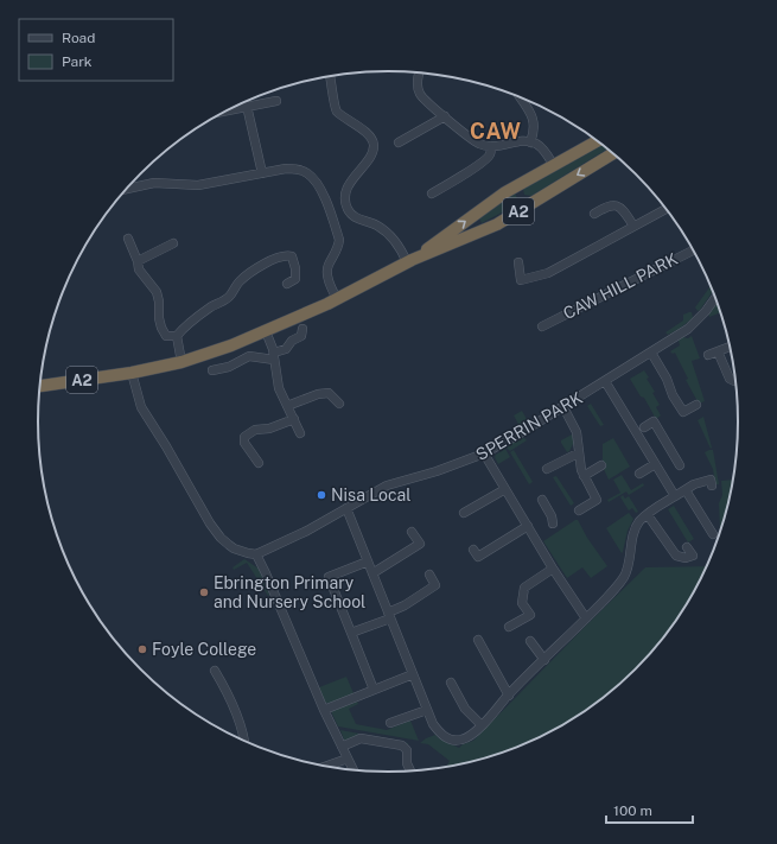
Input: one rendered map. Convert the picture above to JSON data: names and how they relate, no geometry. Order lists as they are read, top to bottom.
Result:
{
  "streets": {
    "highway": ["A2"],
    "street": ["CAW HILL PARK", "SPERRIN PARK"]
  },
  "districts": ["CAW"],
  "places": ["Nisa Local", "Ebrington Primary and Nursery School", "Foyle College"],
  "legend": ["Road", "Park"],
  "scale_bar": "100 m"
}
